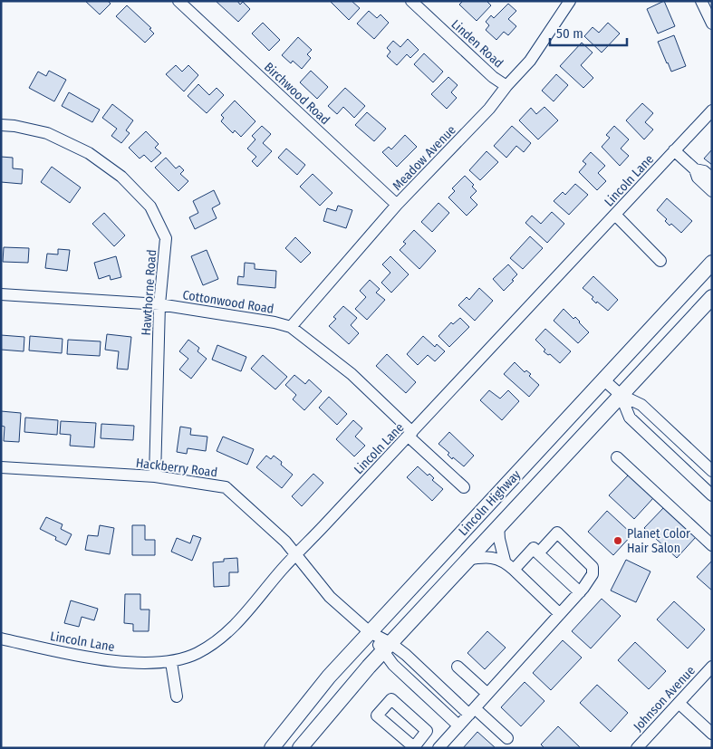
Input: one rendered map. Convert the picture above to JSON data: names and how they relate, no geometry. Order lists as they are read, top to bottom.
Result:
{
  "streets": {
    "main road": ["Lincoln Highway"],
    "street": [
      "Linden Road",
      "Birchwood Road",
      "Meadow Avenue",
      "Lincoln Lane",
      "Hawthorne Road",
      "Cottonwood Road",
      "Hackberry Road",
      "Johnson Avenue"
    ]
  },
  "crossings": [
    ["Linden Road", "Meadow Avenue"],
    ["Birchwood Road", "Meadow Avenue"],
    ["Meadow Avenue", "Cottonwood Road"],
    ["Lincoln Lane", "Cottonwood Road"],
    ["Lincoln Lane", "Hackberry Road"],
    ["Hawthorne Road", "Cottonwood Road"],
    ["Hawthorne Road", "Hackberry Road"],
    ["Hackberry Road", "Lincoln Highway"]
  ],
  "places": ["Planet Color Hair Salon"],
  "scale_bar": "50 m"
}
